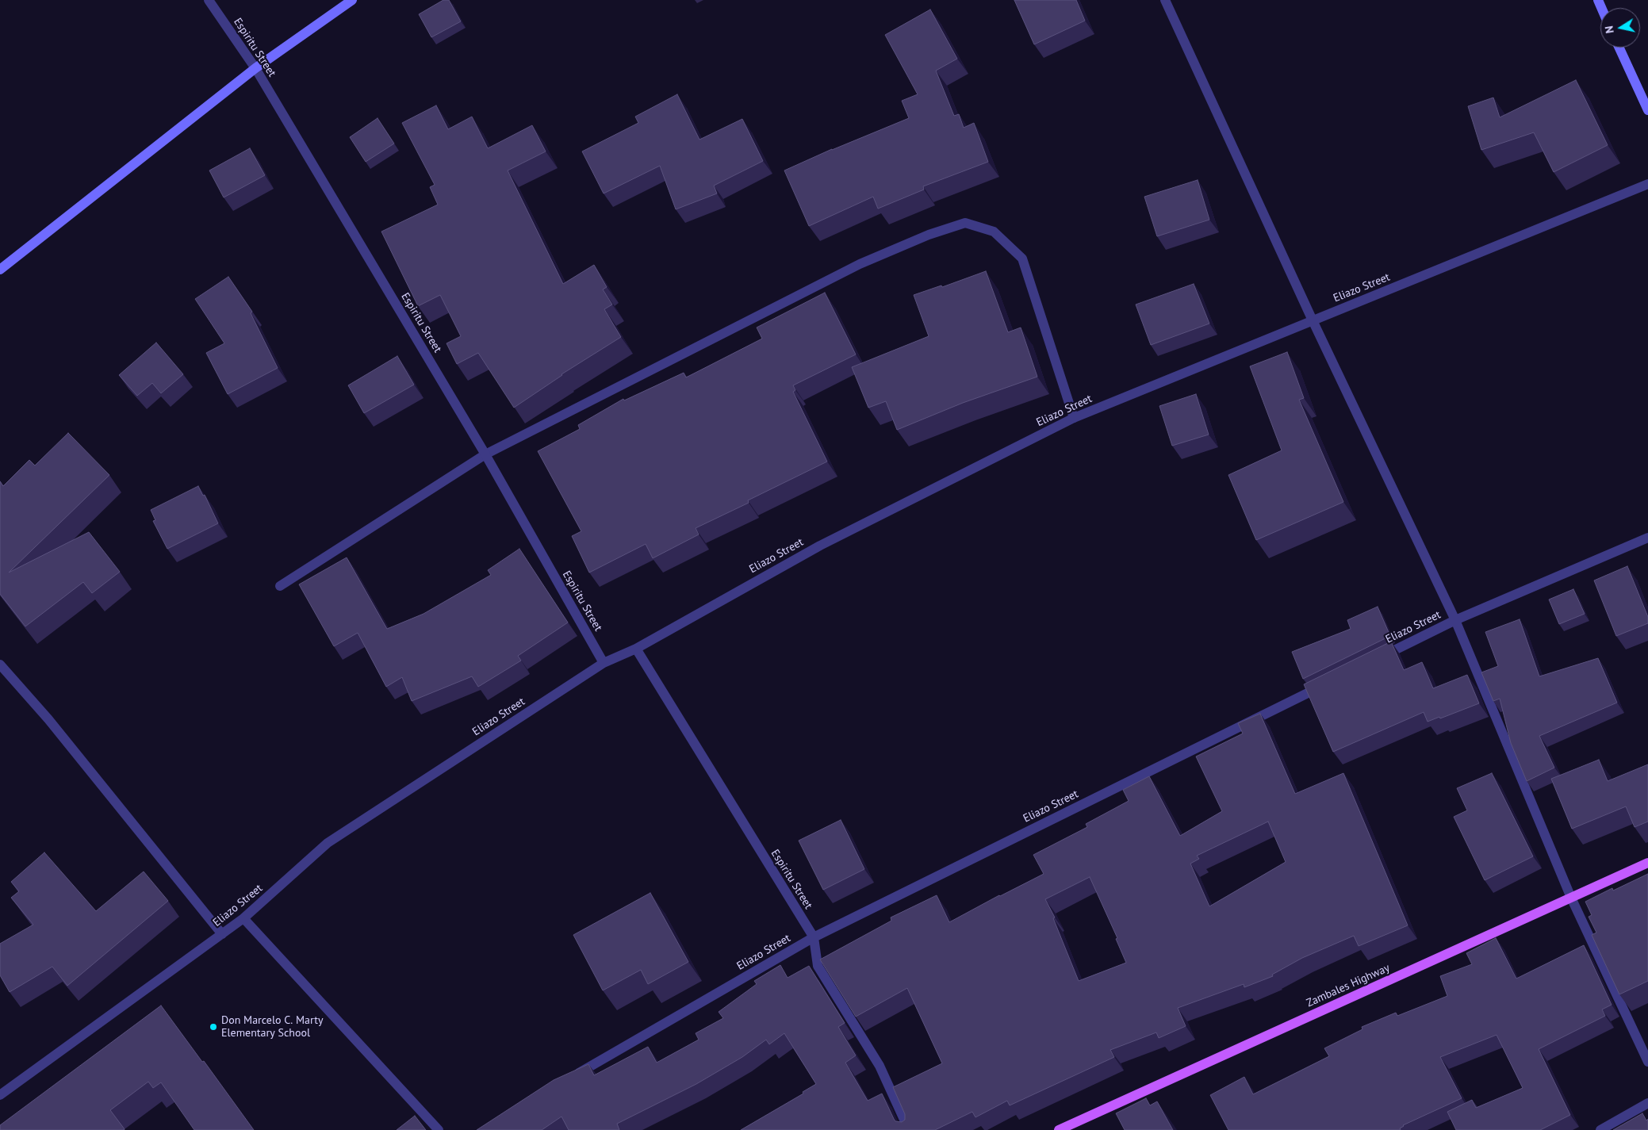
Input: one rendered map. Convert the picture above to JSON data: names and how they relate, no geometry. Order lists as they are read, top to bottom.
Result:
{
  "streets": {
    "main road": ["Zambales Highway"],
    "street": ["Espiritu Street", "Eliazo Street"]
  },
  "crossings": [
    ["Espiritu Street", "Eliazo Street"]
  ],
  "places": ["Don Marcelo C. Marty Elementary School"],
  "north": "left"
}
